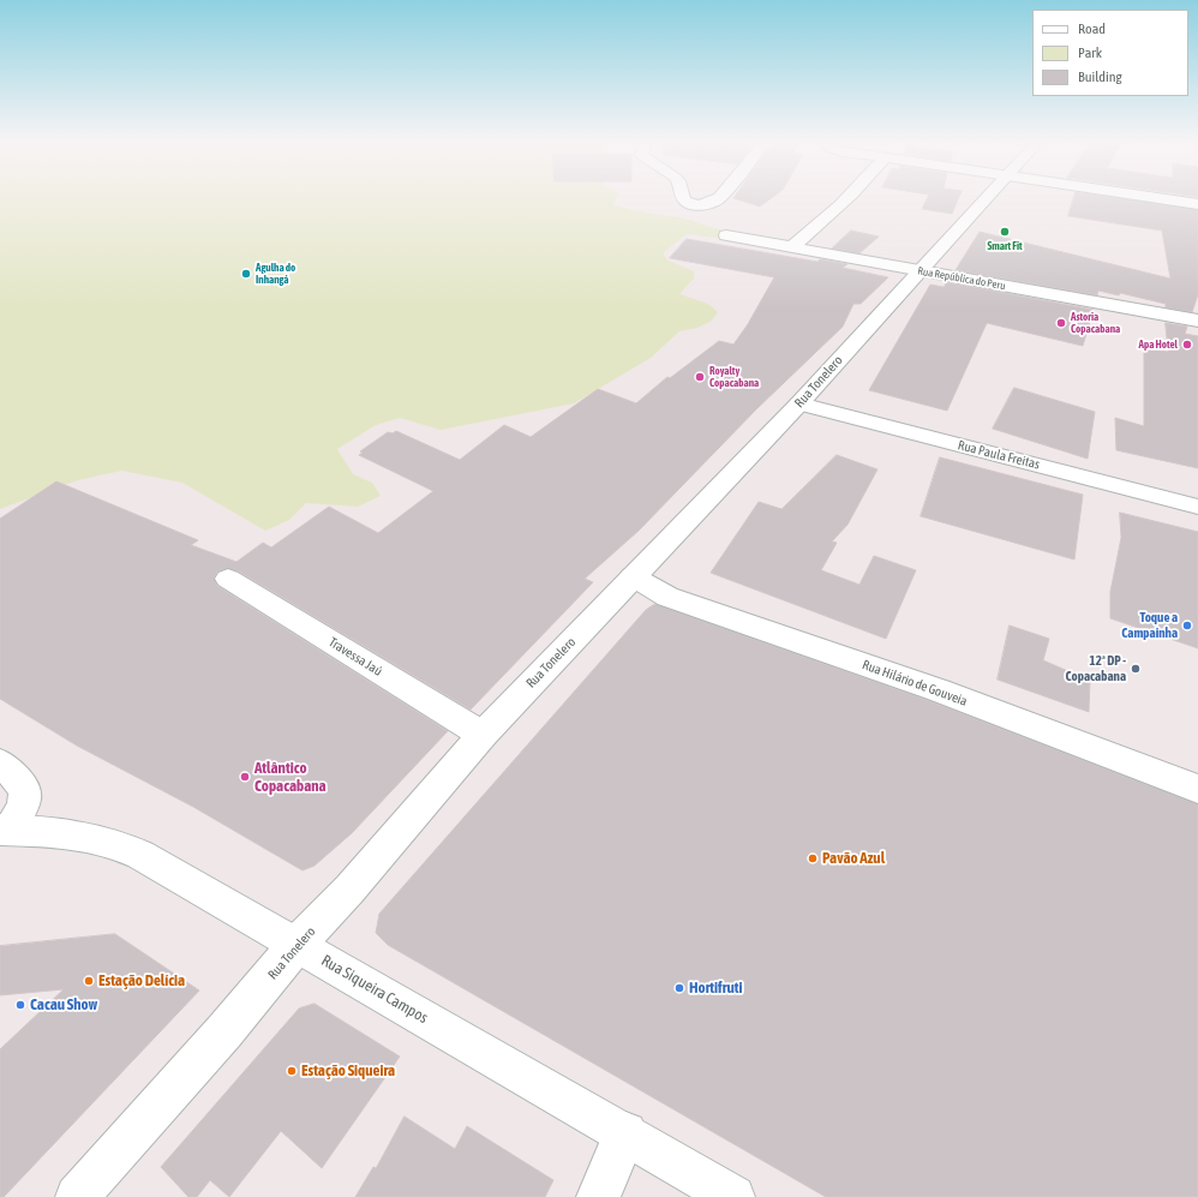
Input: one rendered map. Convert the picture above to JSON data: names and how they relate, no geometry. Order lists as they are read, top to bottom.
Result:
{
  "streets": {
    "street": [
      "Rua República do Peru",
      "Rua Tonelero",
      "Rua Paula Freitas",
      "Travessa Jaú",
      "Rua Hilário de Gouveia",
      "Rua Siqueira Campos"
    ]
  },
  "crossings": [
    ["Rua República do Peru", "Rua Tonelero"],
    ["Rua Tonelero", "Rua Paula Freitas"],
    ["Rua Tonelero", "Travessa Jaú"],
    ["Rua Tonelero", "Rua Hilário de Gouveia"],
    ["Rua Tonelero", "Rua Siqueira Campos"]
  ],
  "places": [
    "Smart Fit",
    "Agulha do Inhangá",
    "Astoria Copacabana",
    "Apa Hotel",
    "Royalty Copacabana",
    "Toque a Campainha",
    "12ª DP - Copacabana",
    "Atlântico Copacabana",
    "Pavão Azul",
    "Estação Delícia",
    "Hortifruti",
    "Cacau Show",
    "Estação Siqueira"
  ],
  "legend": ["Road", "Park", "Building"]
}
